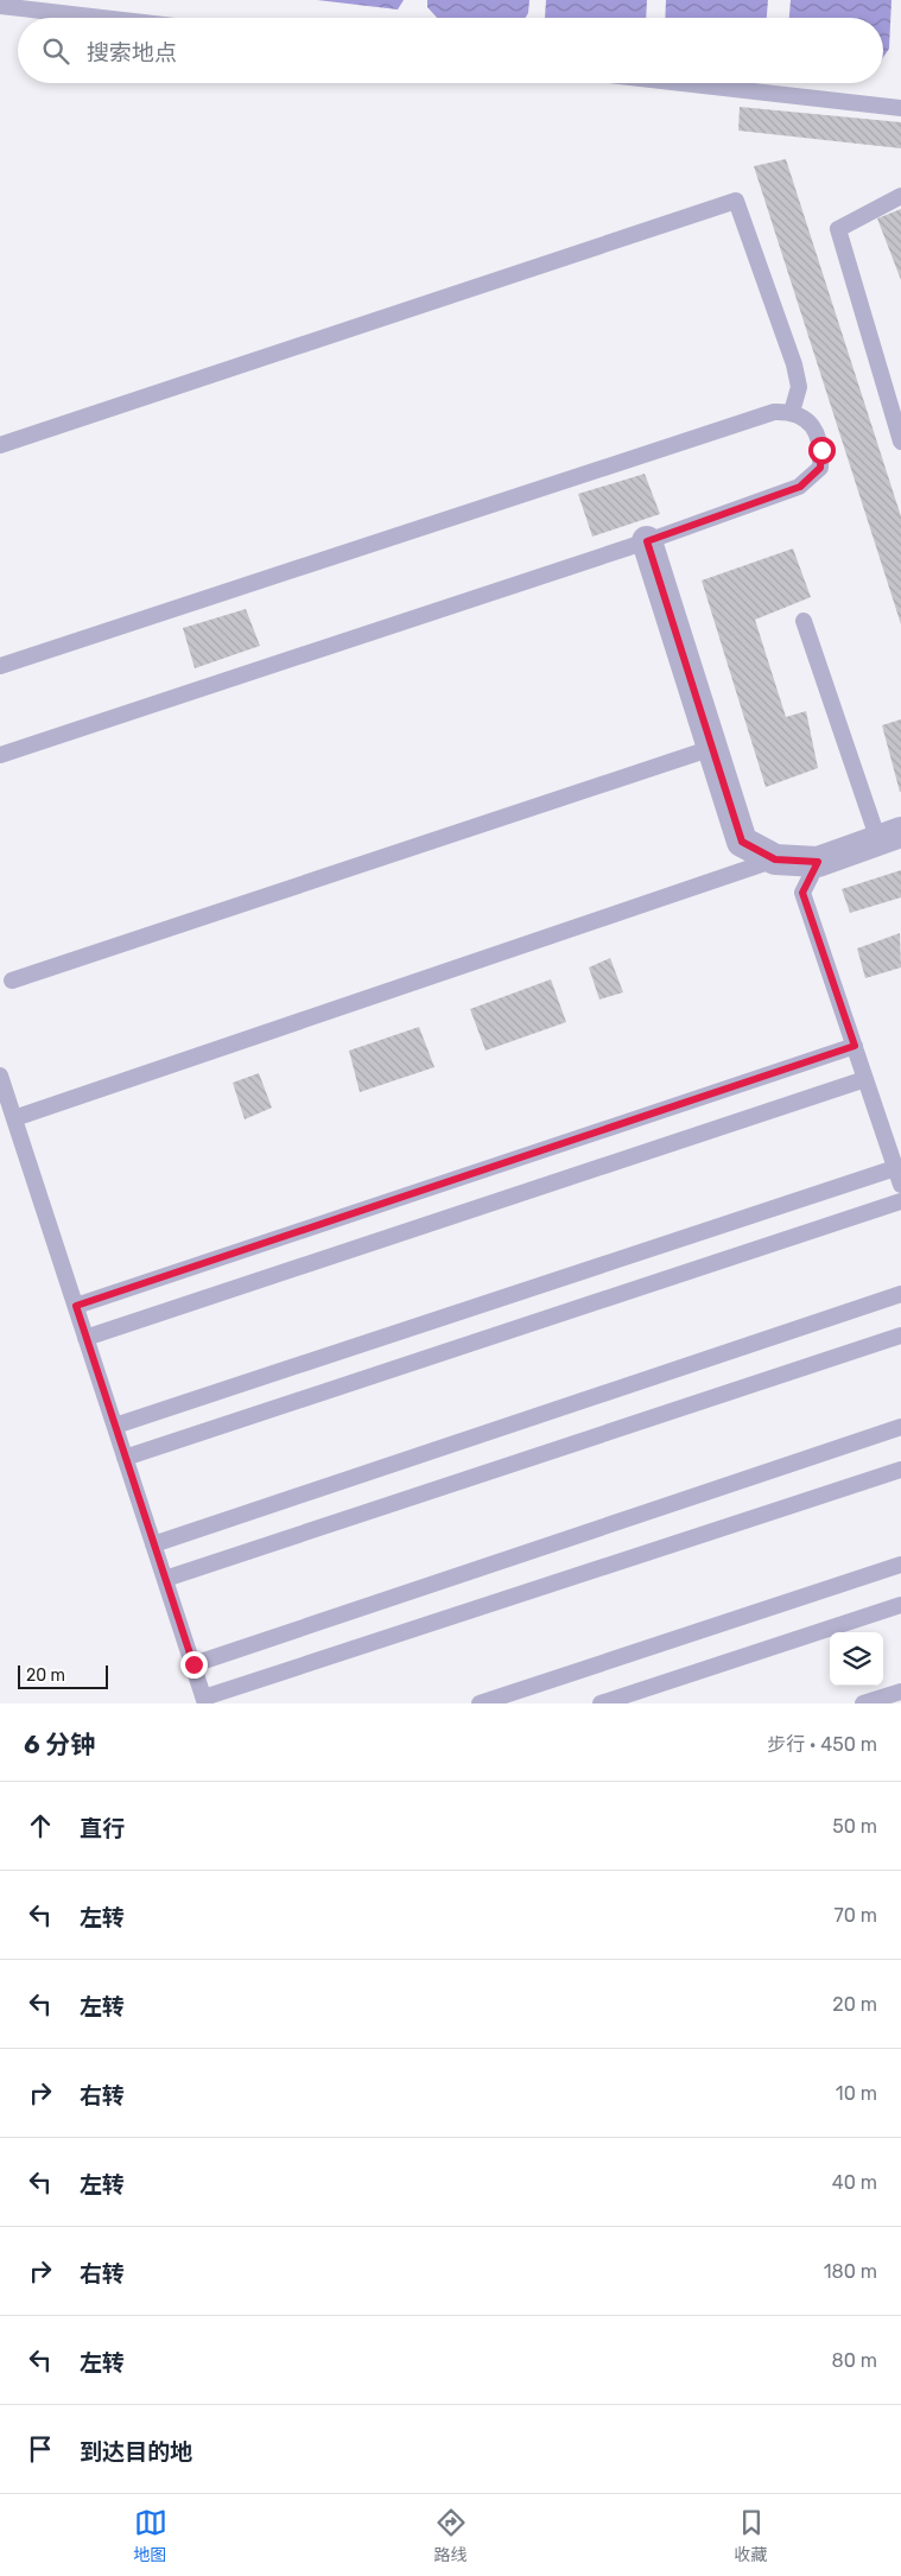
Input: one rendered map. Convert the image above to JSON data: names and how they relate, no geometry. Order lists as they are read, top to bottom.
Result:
{
  "scale_bar": "20 m",
  "page": {
    "search": "搜索地点",
    "scale": "20 m",
    "heading": ["6 分钟", "步行 · 450 m"],
    "list": [
      ["直行", "50 m"],
      ["左转", "70 m"],
      ["左转", "20 m"],
      ["右转", "10 m"],
      ["左转", "40 m"],
      ["右转", "180 m"],
      ["左转", "80 m"],
      "到达目的地"
    ],
    "nav": ["地图", "路线", "收藏"]
  }
}
